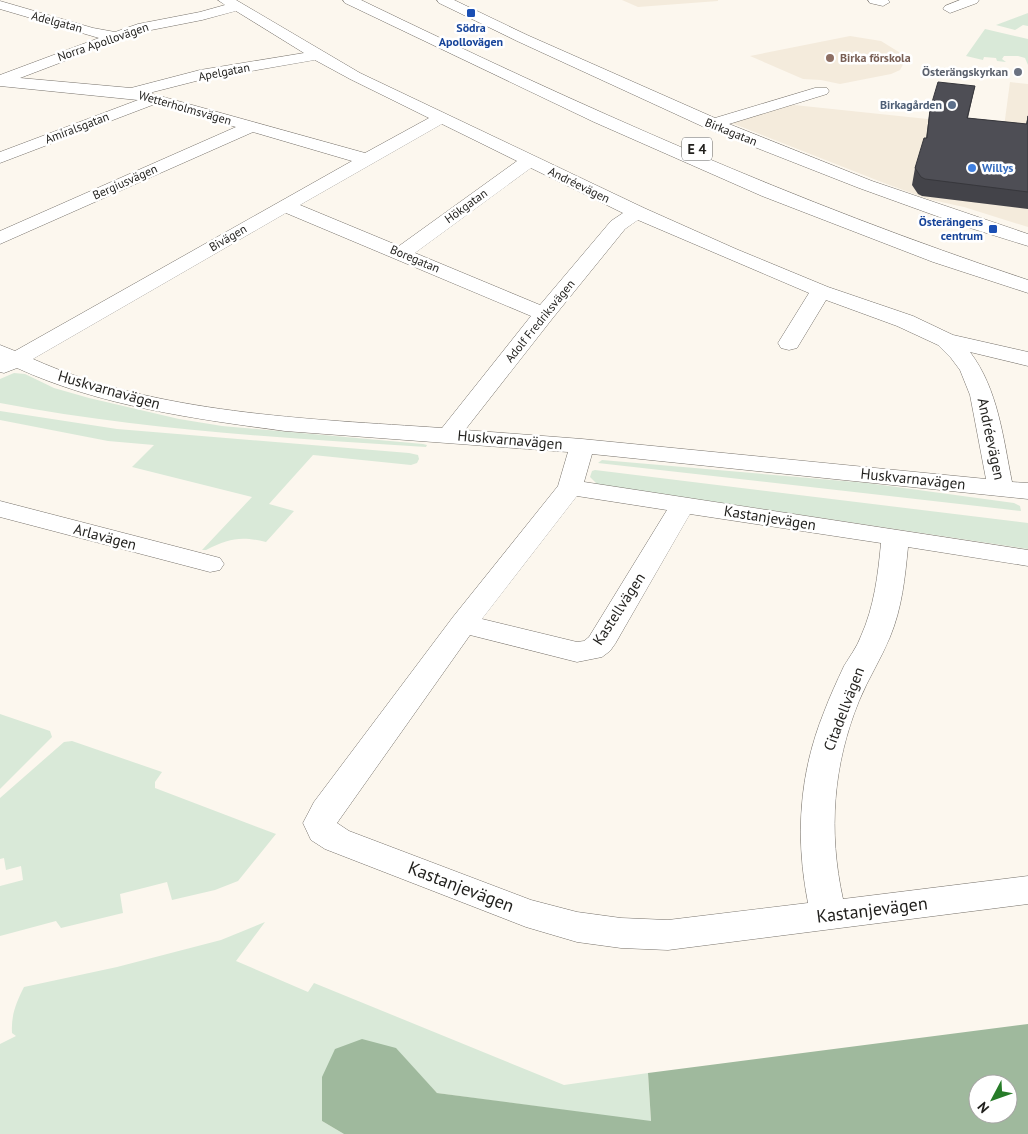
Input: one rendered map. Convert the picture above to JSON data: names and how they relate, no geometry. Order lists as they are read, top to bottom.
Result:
{
  "streets": {
    "main road": [
      "Adelgatan",
      "Norra Apollovägen",
      "Apelgatan",
      "Wetterholmsvägen",
      "Amiralsgatan",
      "Birkagatan",
      "E 4",
      "Bergiusvägen",
      "Andréevägen",
      "Hökgatan",
      "Bivägen",
      "Boregatan",
      "Adolf Fredriksvägen",
      "Huskvarnavägen",
      "Kastanjevägen",
      "Arlavägen",
      "Kastellvägen",
      "Citadellvägen"
    ]
  },
  "crossings": [
    ["Adelgatan", "Norra Apollovägen"],
    ["Norra Apollovägen", "Wetterholmsvägen"],
    ["Norra Apollovägen", "Andréevägen"],
    ["Apelgatan", "Wetterholmsvägen"],
    ["Apelgatan", "Andréevägen"],
    ["Wetterholmsvägen", "Amiralsgatan"],
    ["Wetterholmsvägen", "Bergiusvägen"],
    ["Wetterholmsvägen", "Bivägen"],
    ["Andréevägen", "Hökgatan"],
    ["Andréevägen", "Bivägen"],
    ["Andréevägen", "Adolf Fredriksvägen"],
    ["Andréevägen", "Huskvarnavägen"],
    ["Hökgatan", "Boregatan"],
    ["Bivägen", "Boregatan"],
    ["Bivägen", "Huskvarnavägen"],
    ["Boregatan", "Adolf Fredriksvägen"],
    ["Adolf Fredriksvägen", "Huskvarnavägen"],
    ["Huskvarnavägen", "Kastanjevägen"],
    ["Kastanjevägen", "Kastellvägen"],
    ["Kastanjevägen", "Citadellvägen"]
  ],
  "places": {
    "transit": ["Södra Apollovägen", "Österängens centrum"],
    "other": [
      "Birka förskola",
      "Österängskyrkan",
      "Birkagården",
      "Willys"
    ]
  },
  "north": "bottom left"
}
